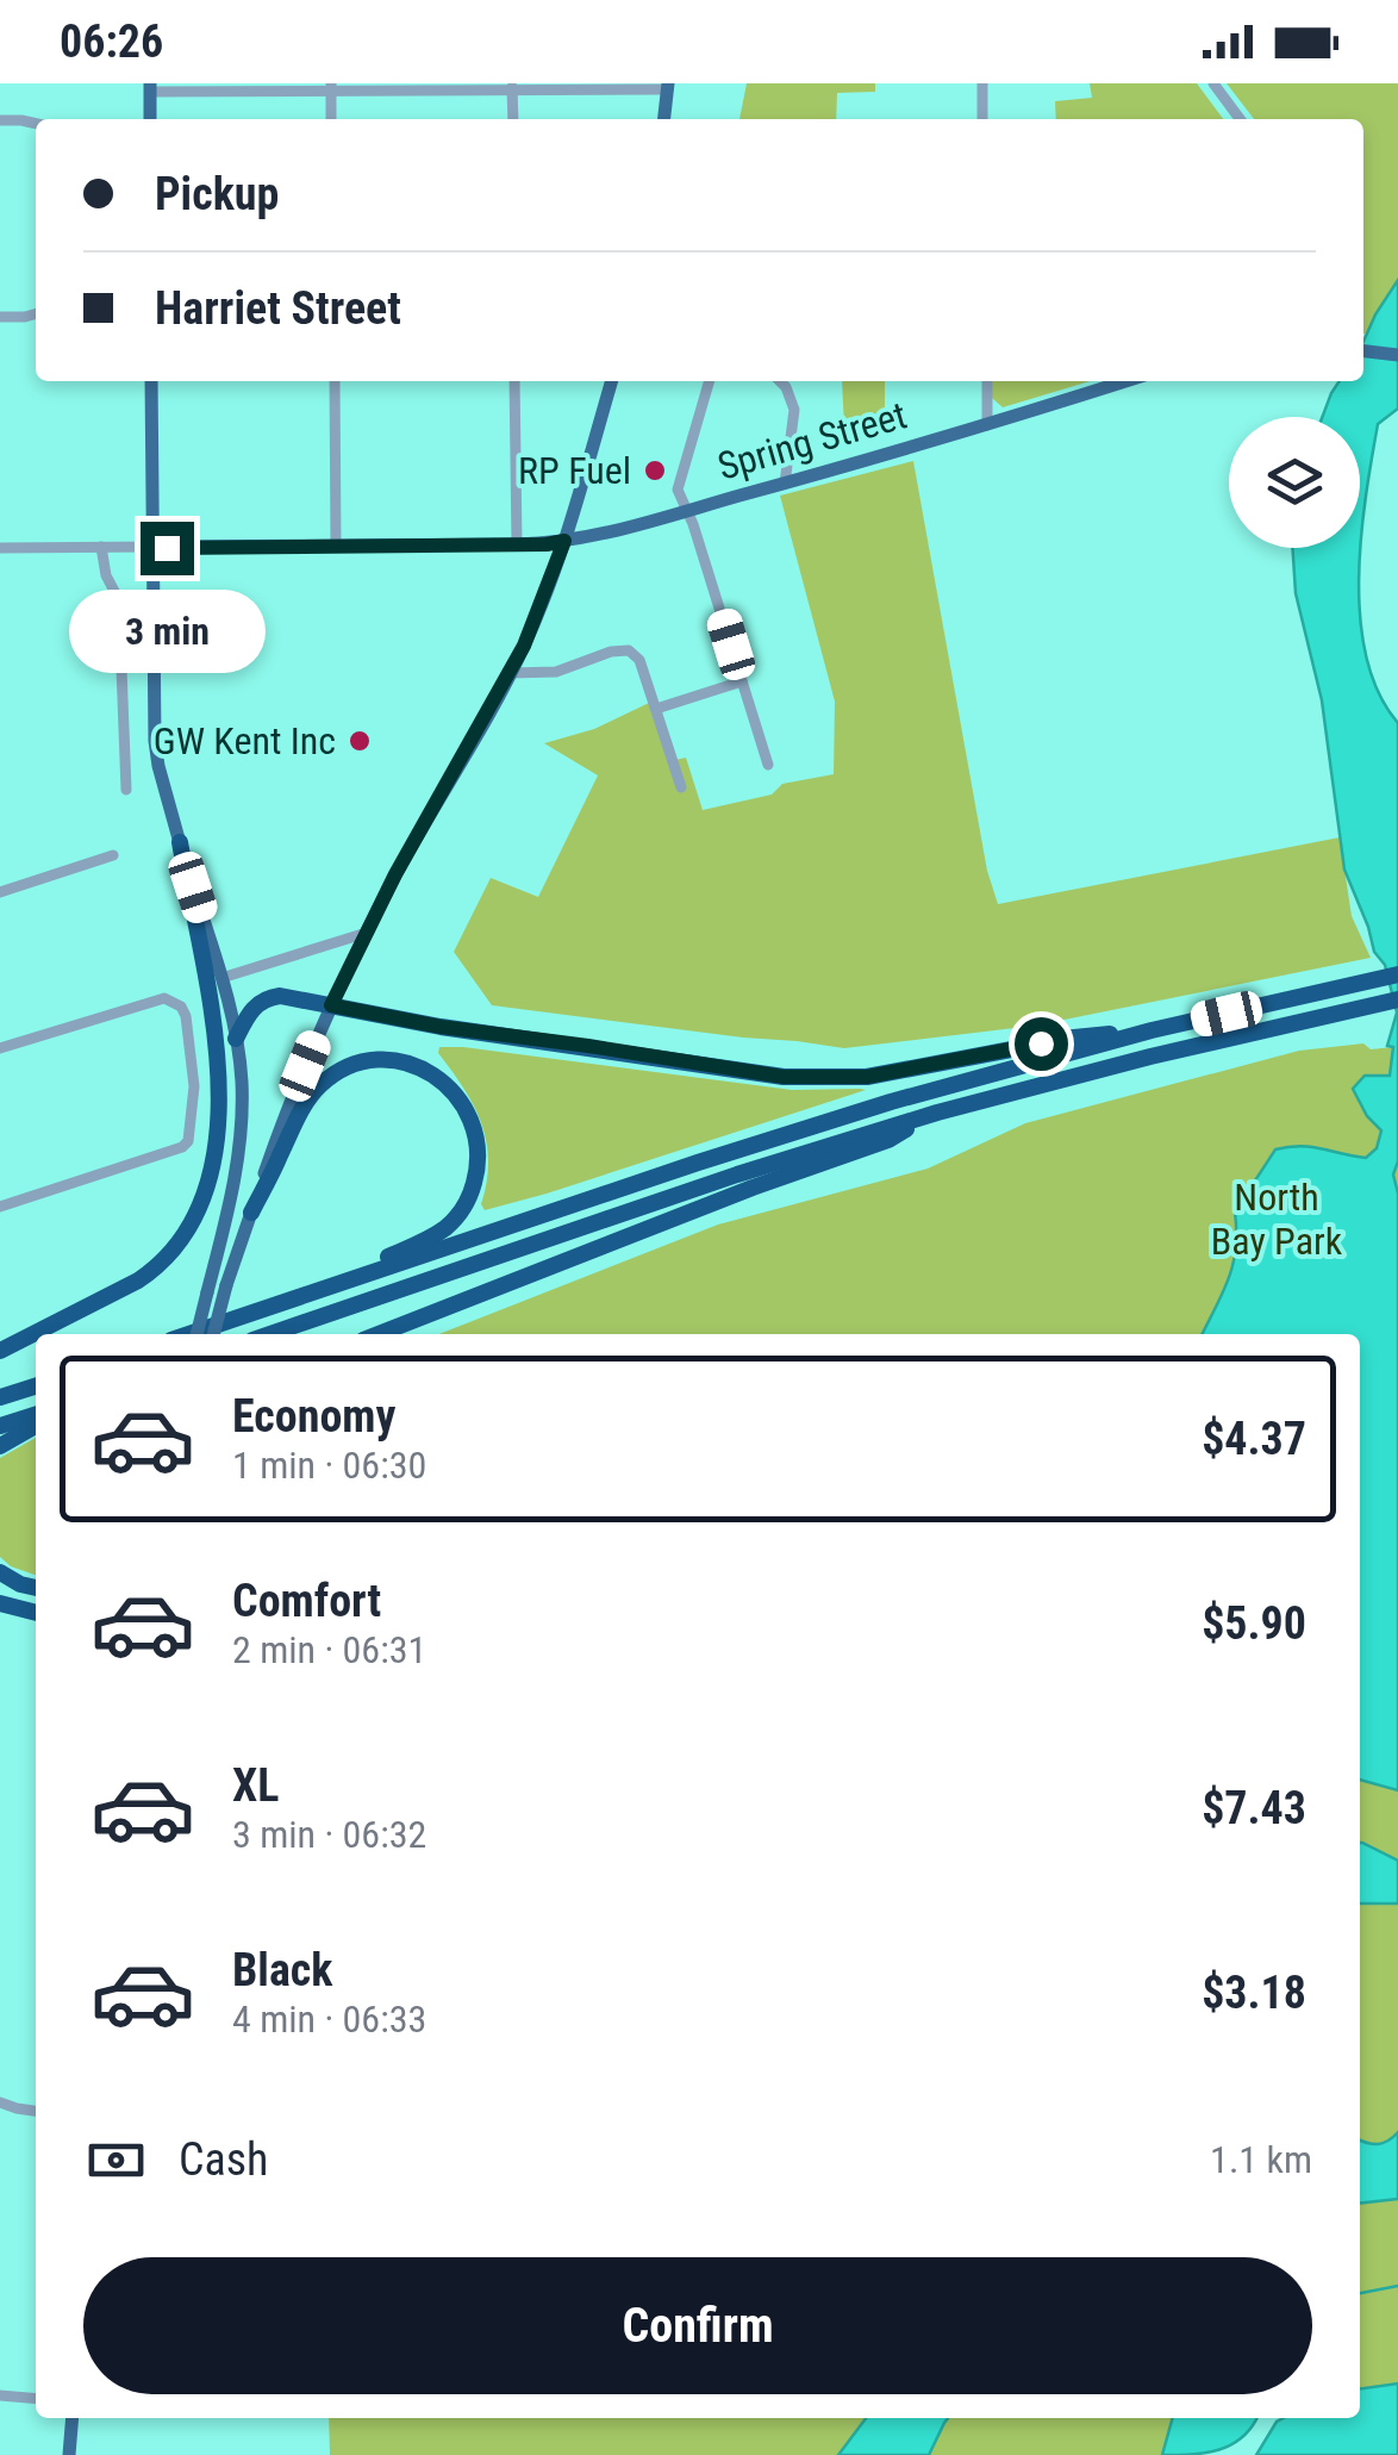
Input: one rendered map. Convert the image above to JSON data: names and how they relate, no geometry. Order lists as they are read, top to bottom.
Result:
{
  "streets": {
    "main road": ["Spring Street"]
  },
  "parks": ["North Bay Park"],
  "places": ["RP Fuel", "GW Kent Inc"],
  "page": {
    "status": "06:26",
    "banner": ["Pickup", "Harriet Street"],
    "bubble": "3 min",
    "list": [
      {
        "name": "Economy",
        "note": "1 min · 06:30",
        "value": "$4.37"
      },
      {
        "name": "Comfort",
        "note": "2 min · 06:31",
        "value": "$5.90"
      },
      {
        "name": "XL",
        "note": "3 min · 06:32",
        "value": "$7.43"
      },
      {
        "name": "Black",
        "note": "4 min · 06:33",
        "value": "$3.18"
      }
    ],
    "pay": ["Cash", "1.1 km"],
    "buttons": "Confirm"
  }
}
